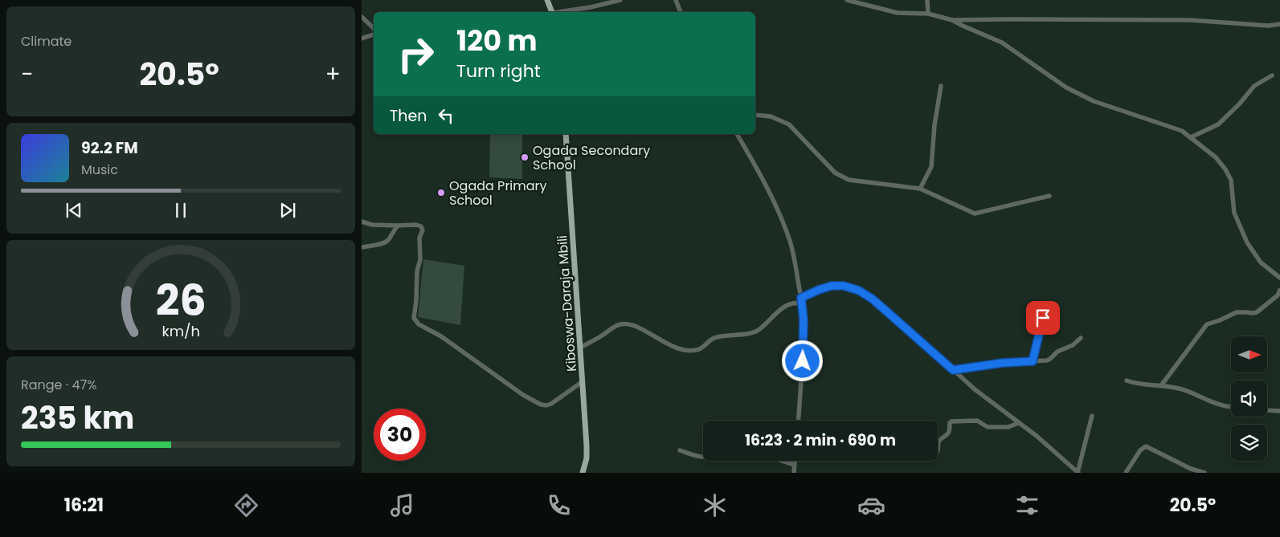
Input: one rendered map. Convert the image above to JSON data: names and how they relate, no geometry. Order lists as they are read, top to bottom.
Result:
{
  "streets": {
    "main road": ["Kiboswa-Daraja Mbili"]
  },
  "places": ["Ogada Secondary School", "Ogada Primary School"],
  "north": "right",
  "page": {
    "tile": [
      "Climate",
      ["Range · 47%", "235 km"]
    ],
    "turn": ["120 m", "Turn right"],
    "heat": ["−", "20.5°", "+"],
    "then": "Then",
    "song": ["92.2 FM", "Music"],
    "limit": "30",
    "trip": "16:23 · 2 min · 690 m",
    "tabs": ["16:21", "20.5°"],
    "gauge": ["26", "km/h"]
  }
}
